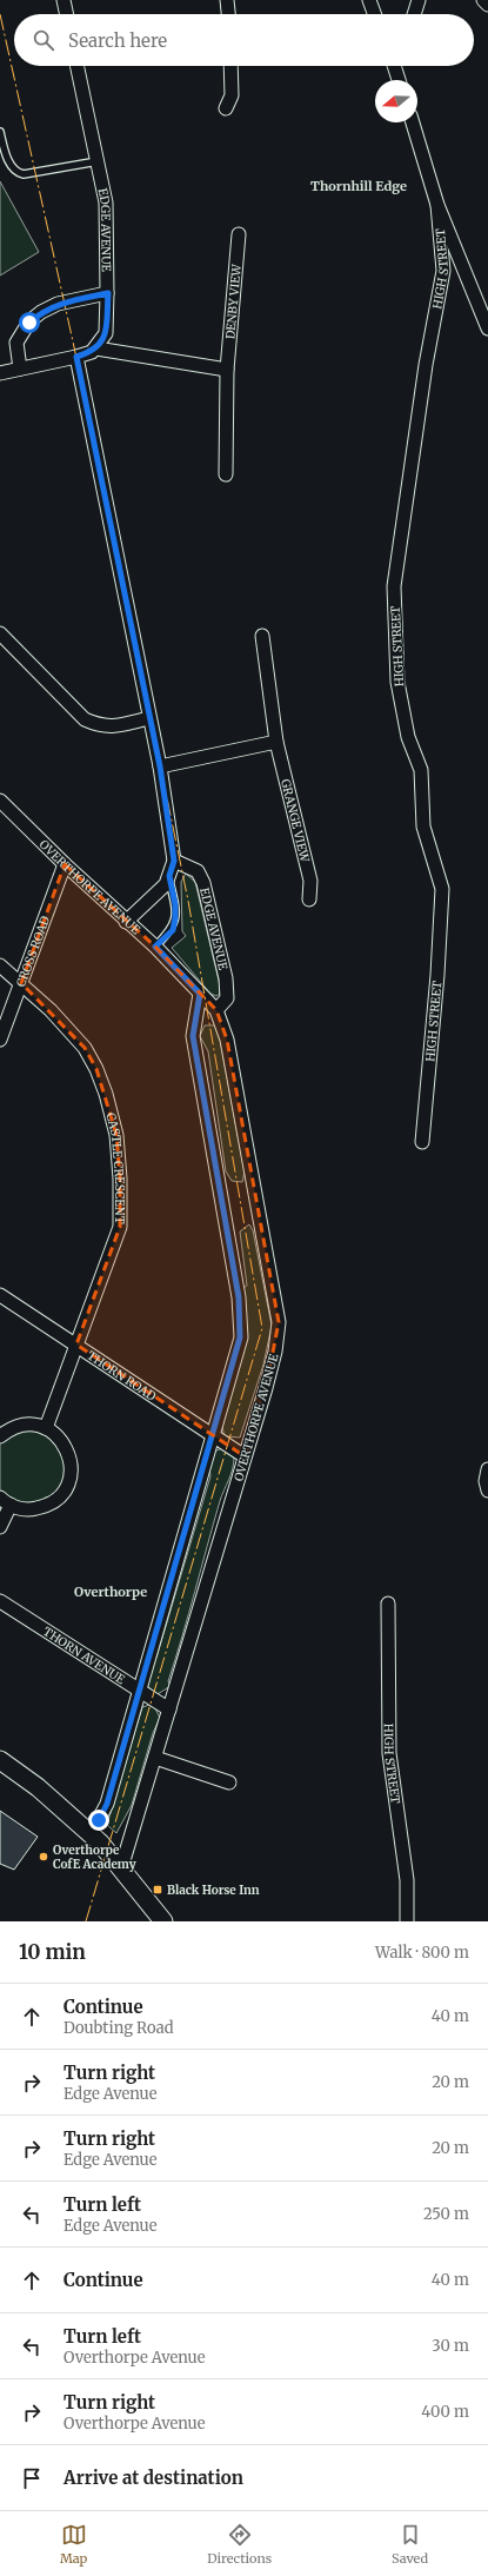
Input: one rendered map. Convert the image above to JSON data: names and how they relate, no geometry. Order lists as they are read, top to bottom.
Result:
{
  "streets": {
    "street": [
      "EDGE AVENUE",
      "HIGH STREET",
      "DENBY VIEW",
      "GRANGE VIEW",
      "OVERTHORPE AVENUE",
      "CROSS ROAD",
      "CASTLE CRESCENT",
      "THORN ROAD",
      "THORN AVENUE"
    ]
  },
  "crossings": [
    ["EDGE AVENUE", "OVERTHORPE AVENUE"],
    ["OVERTHORPE AVENUE", "CROSS ROAD"],
    ["OVERTHORPE AVENUE", "THORN ROAD"],
    ["OVERTHORPE AVENUE", "THORN AVENUE"],
    ["CROSS ROAD", "CASTLE CRESCENT"],
    ["CASTLE CRESCENT", "THORN ROAD"]
  ],
  "districts": ["Thornhill Edge", "Overthorpe"],
  "places": {
    "other": ["Overthorpe CofE Academy"],
    "transit": ["Black Horse Inn"]
  },
  "north": "left",
  "page": {
    "search": "Search here",
    "heading": ["10 min", "Walk · 800 m"],
    "list": [
      ["Continue", "Doubting Road", "40 m"],
      ["Turn right", "Edge Avenue", "20 m"],
      ["Turn right", "Edge Avenue", "20 m"],
      ["Turn left", "Edge Avenue", "250 m"],
      ["Continue", "40 m"],
      ["Turn left", "Overthorpe Avenue", "30 m"],
      ["Turn right", "Overthorpe Avenue", "400 m"],
      "Arrive at destination"
    ],
    "nav": ["Map", "Directions", "Saved"]
  }
}
